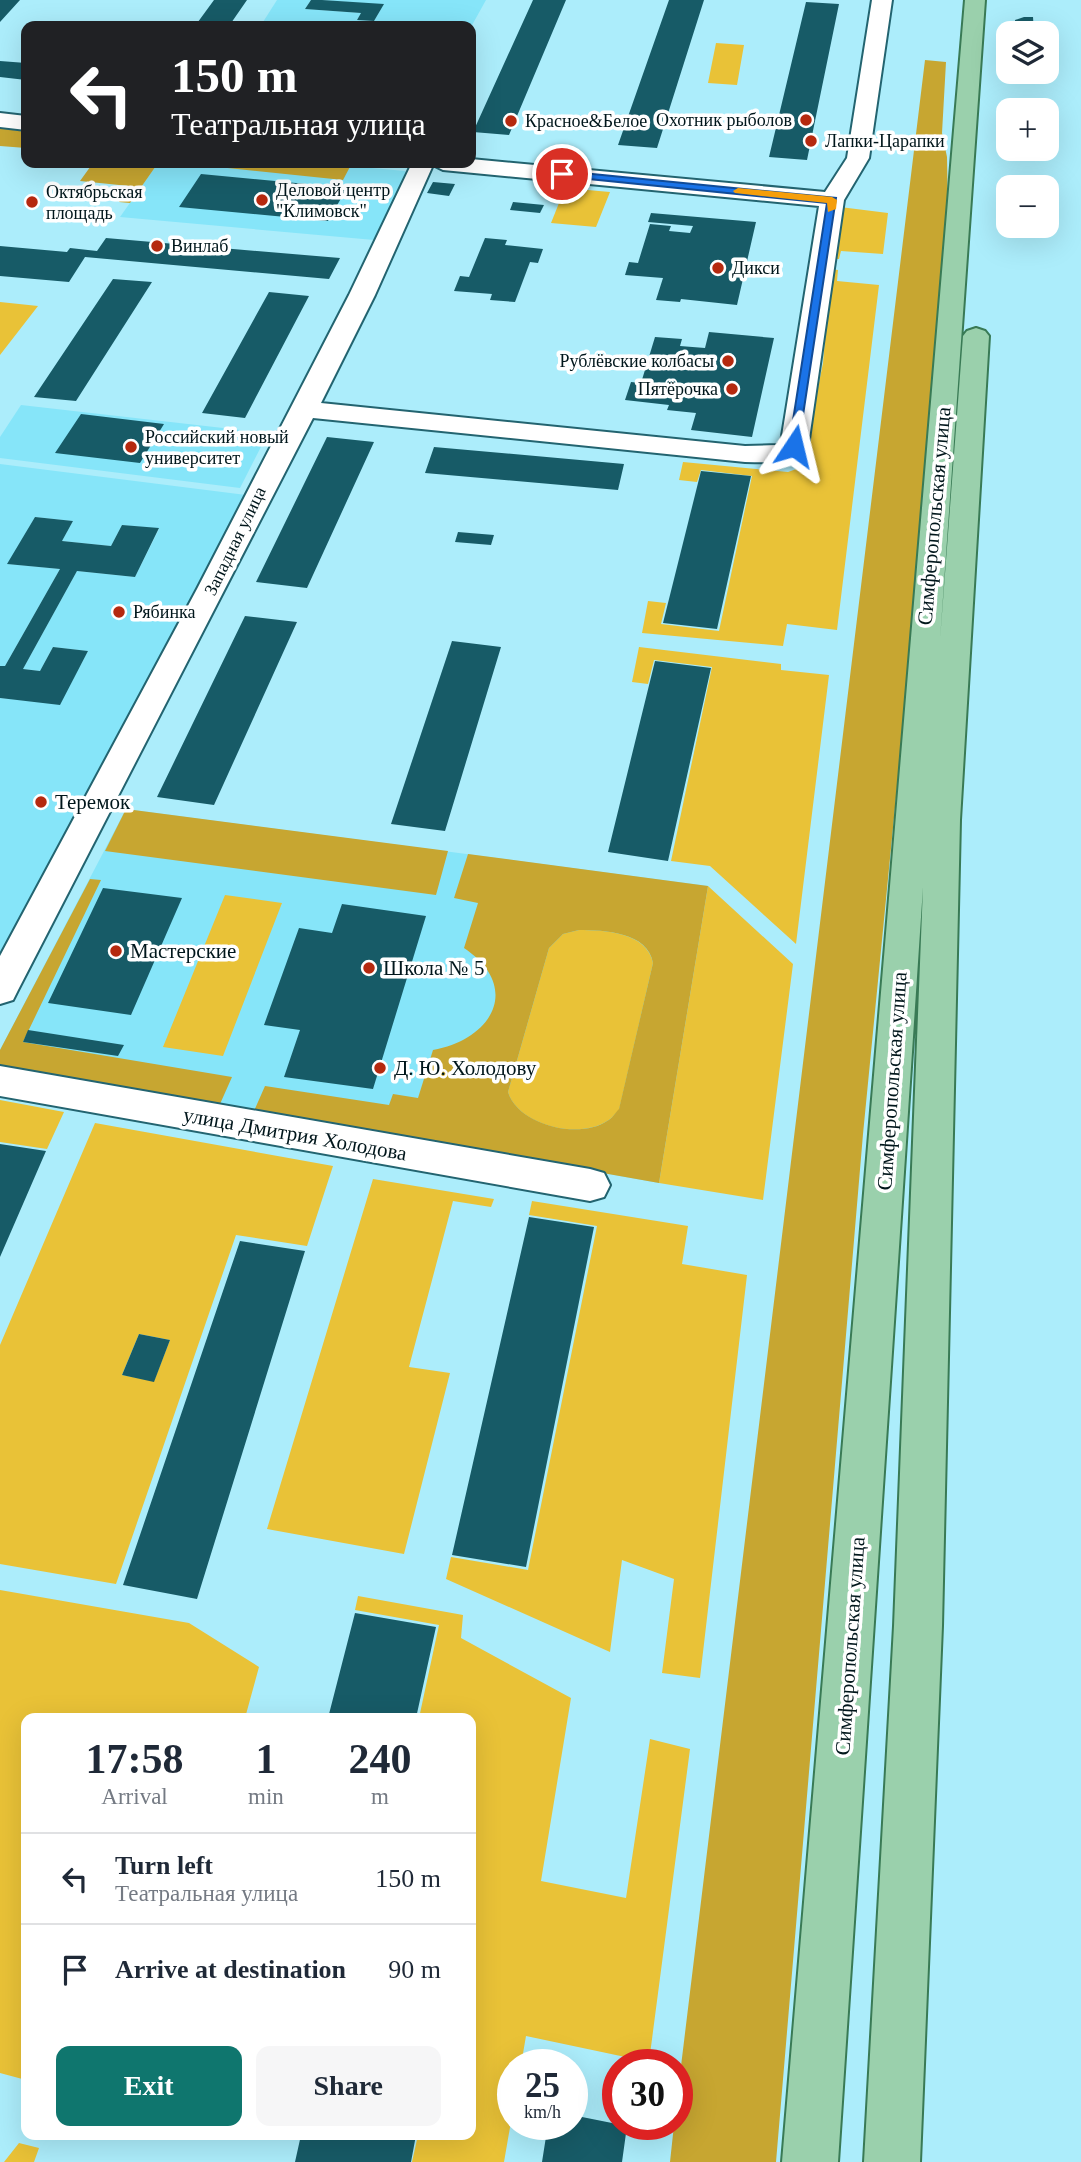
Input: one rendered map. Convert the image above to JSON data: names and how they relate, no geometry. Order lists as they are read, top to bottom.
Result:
{
  "streets": {
    "main road": ["Симферопольская улица"],
    "street": ["Западная улица", "улица Дмитрия Холодова"]
  },
  "places": [
    "Охотник рыболов",
    "Красное&Белое",
    "Лапки-Царапки",
    "Деловой центр \"Климовск\"",
    "Октябрьская площадь",
    "Винлаб",
    "Дикси",
    "Рублёвские колбасы",
    "Пятёрочка",
    "Российский новый университет",
    "Рябинка",
    "Теремок",
    "Мастерские",
    "Школа № 5",
    "Д. Ю. Холодову"
  ],
  "page": {
    "map_buttons": ["+", "−"],
    "turn": ["150 m", "Театральная улица"],
    "eta": [
      "17:58",
      "Arrival",
      "1",
      "min",
      "240",
      "m"
    ],
    "list": [
      {
        "name": "Turn left",
        "note": "Театральная улица",
        "value": "150 m"
      },
      {
        "name": "Arrive at destination",
        "value": "90 m"
      }
    ],
    "buttons": ["Exit", "Share"],
    "speed": "25 km/h",
    "limit": "30"
  }
}
